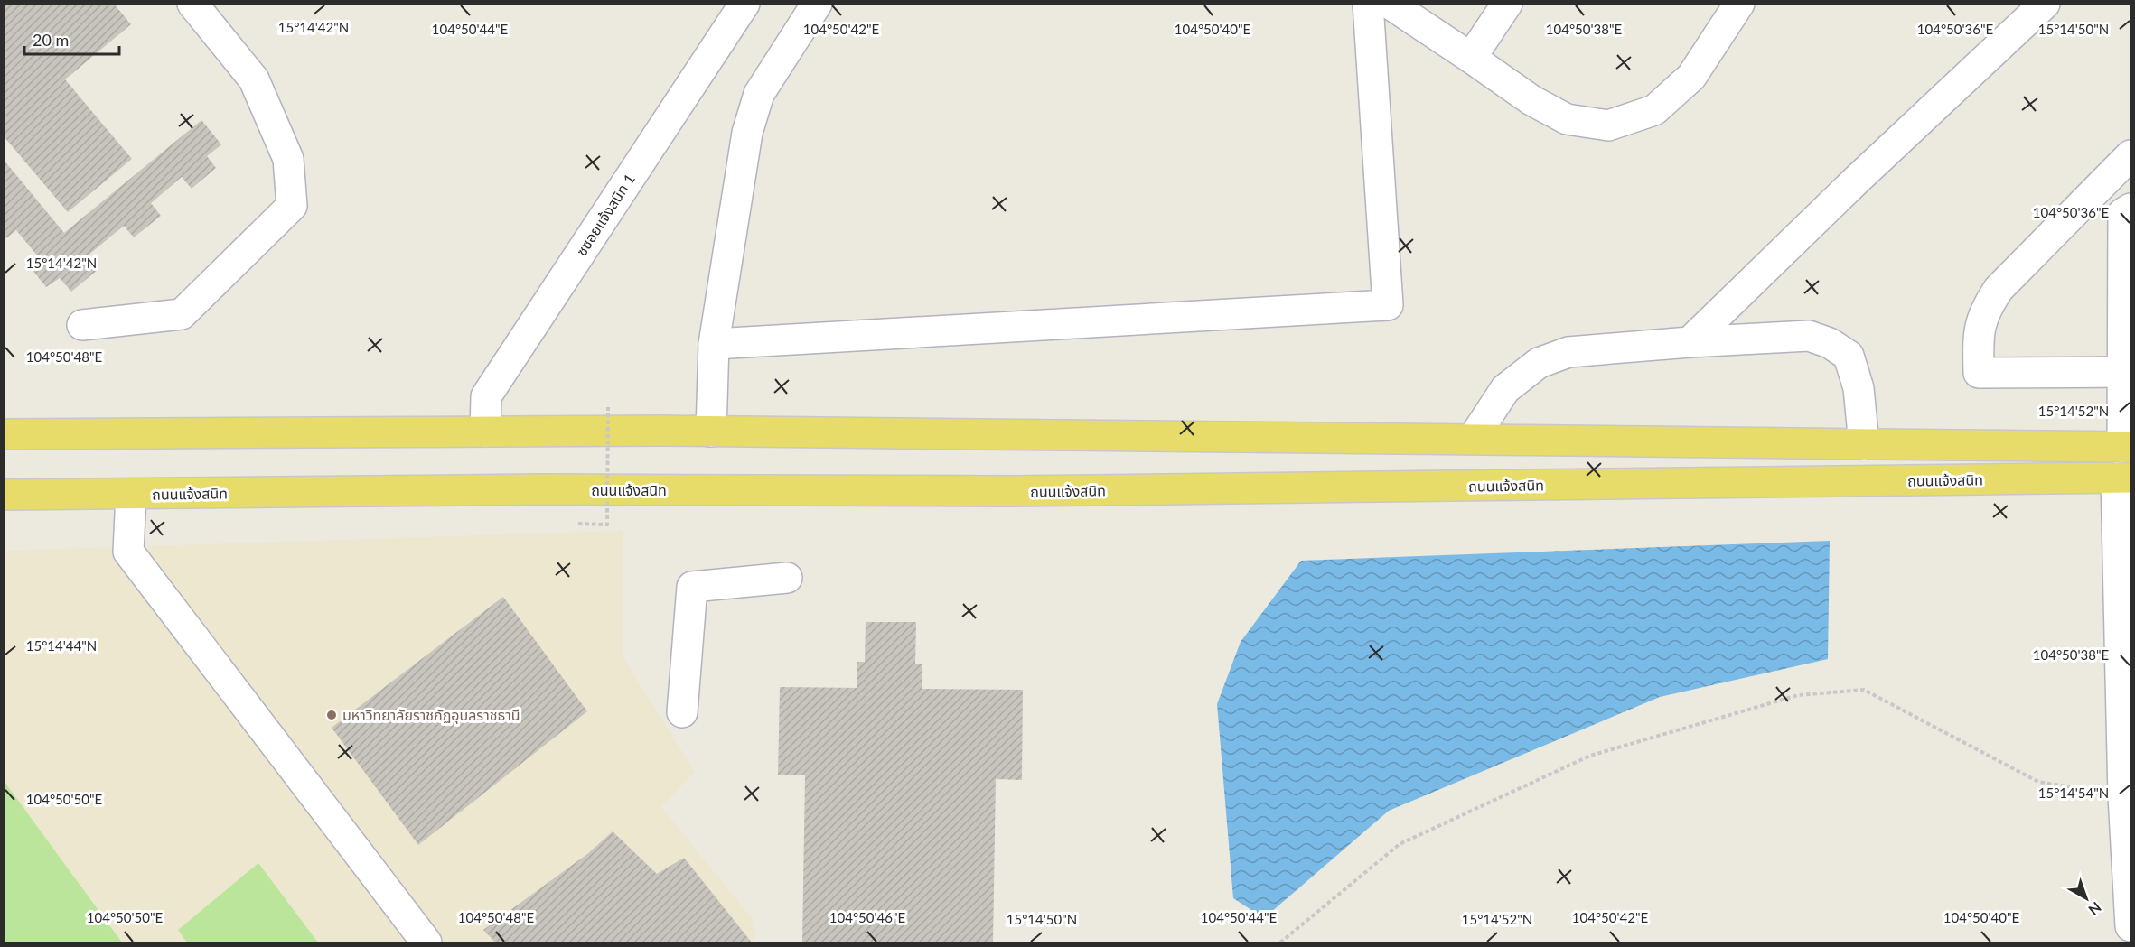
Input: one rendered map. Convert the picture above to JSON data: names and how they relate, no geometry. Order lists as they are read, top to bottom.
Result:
{
  "streets": {
    "main road": ["ถนนแจ้งสนิท"],
    "street": ["ซซอยแจ้งสนิท 1"]
  },
  "places": ["มหาวิทยาลัยราชภัฏอุบลราชธานี"],
  "scale_bar": "20 m",
  "north": "bottom right",
  "coordinates": [
    "15°14'42\"N",
    "15°14'50\"N",
    "104°50'40\"E",
    "104°50'36\"E",
    "104°50'44\"E",
    "104°50'42\"E",
    "104°50'38\"E",
    "104°50'48\"E",
    "15°14'52\"N",
    "15°14'44\"N",
    "15°14'54\"N",
    "104°50'50\"E",
    "104°50'46\"E"
  ]
}
